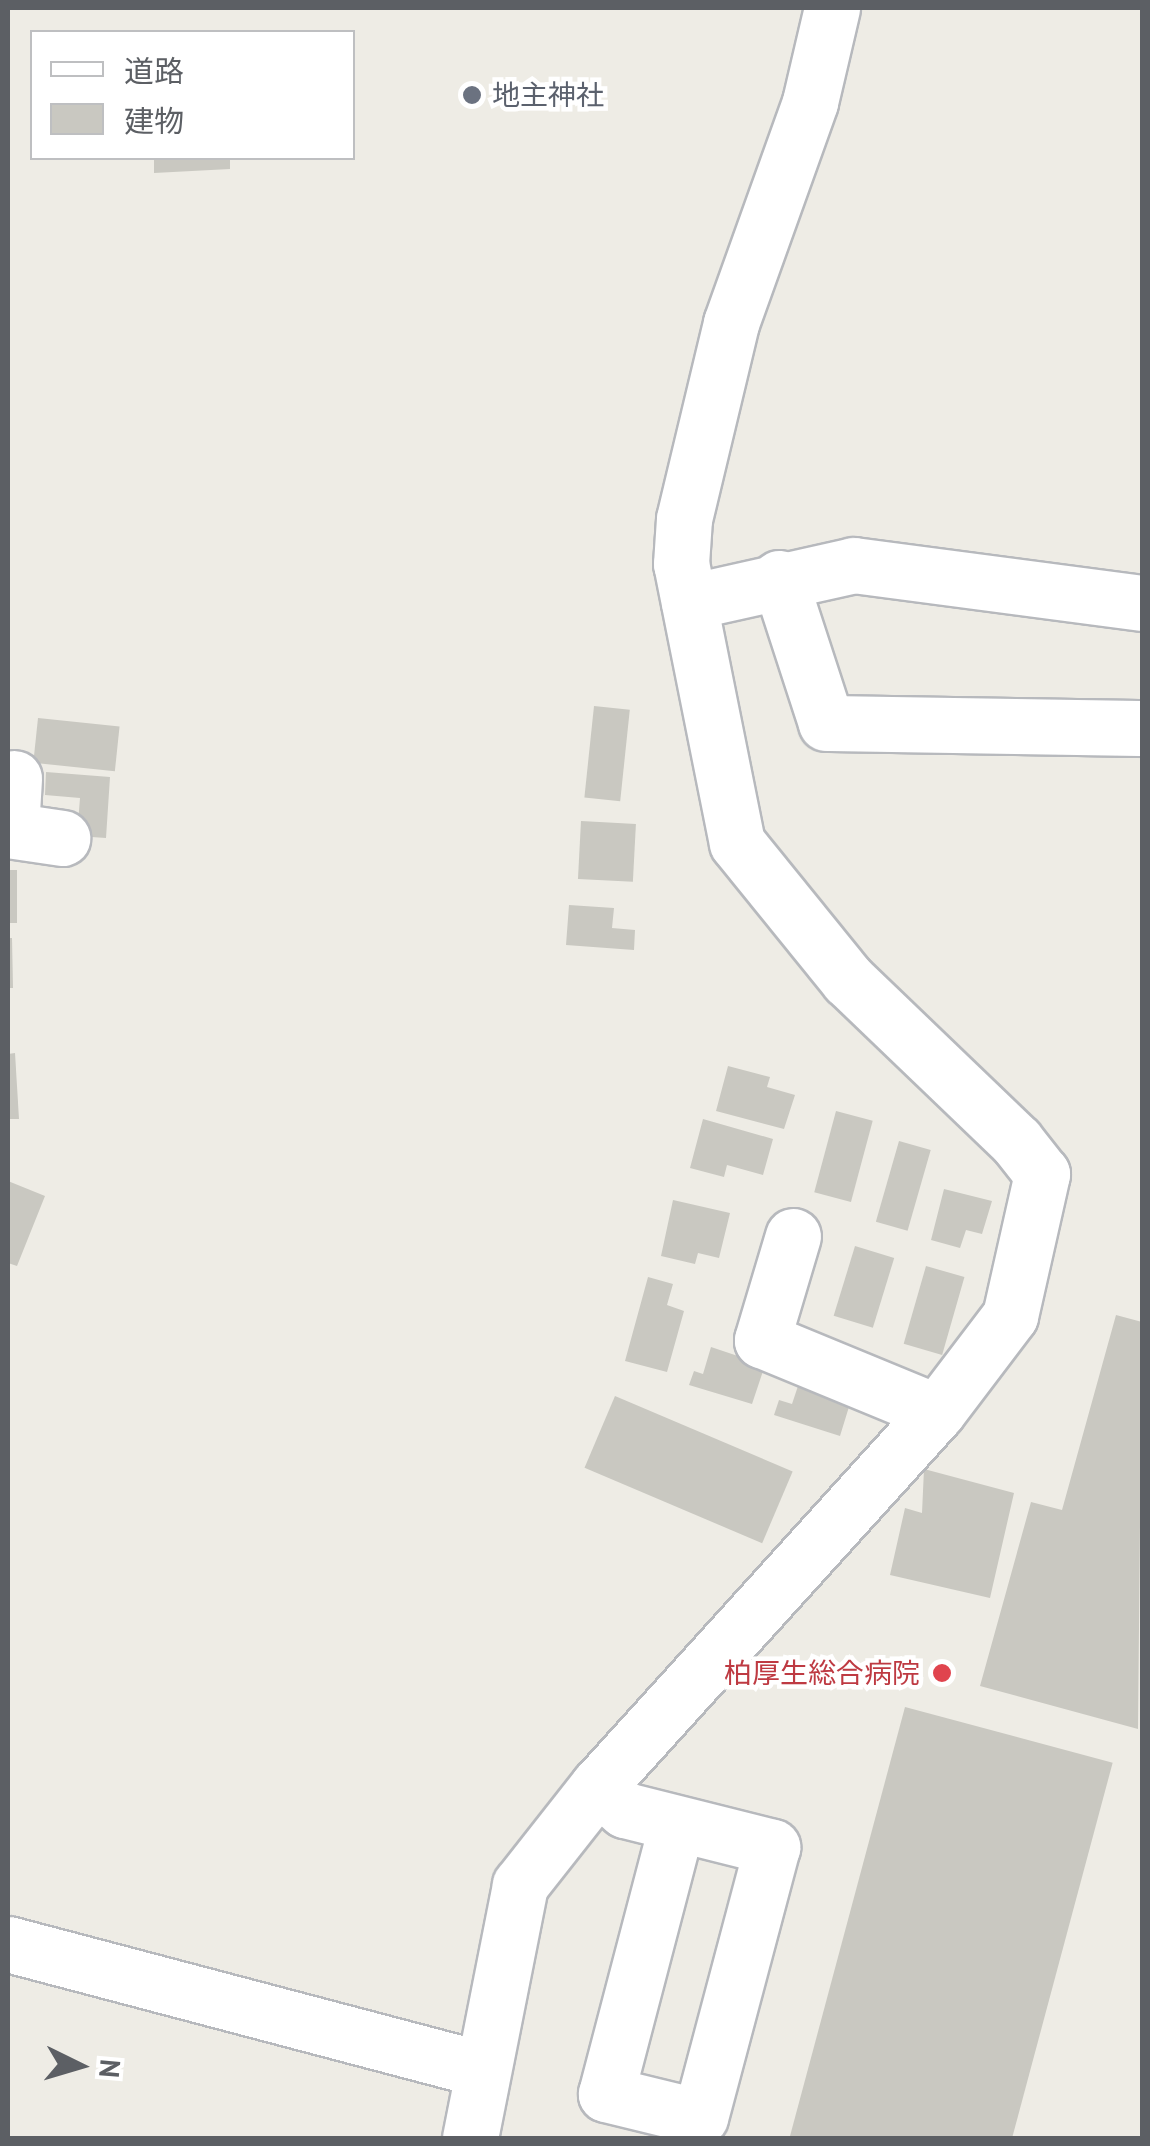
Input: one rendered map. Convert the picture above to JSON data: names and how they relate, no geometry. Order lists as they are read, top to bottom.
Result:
{
  "places": ["地主神社", "柏厚生総合病院"],
  "legend": ["道路", "建物"],
  "north": "right"
}
